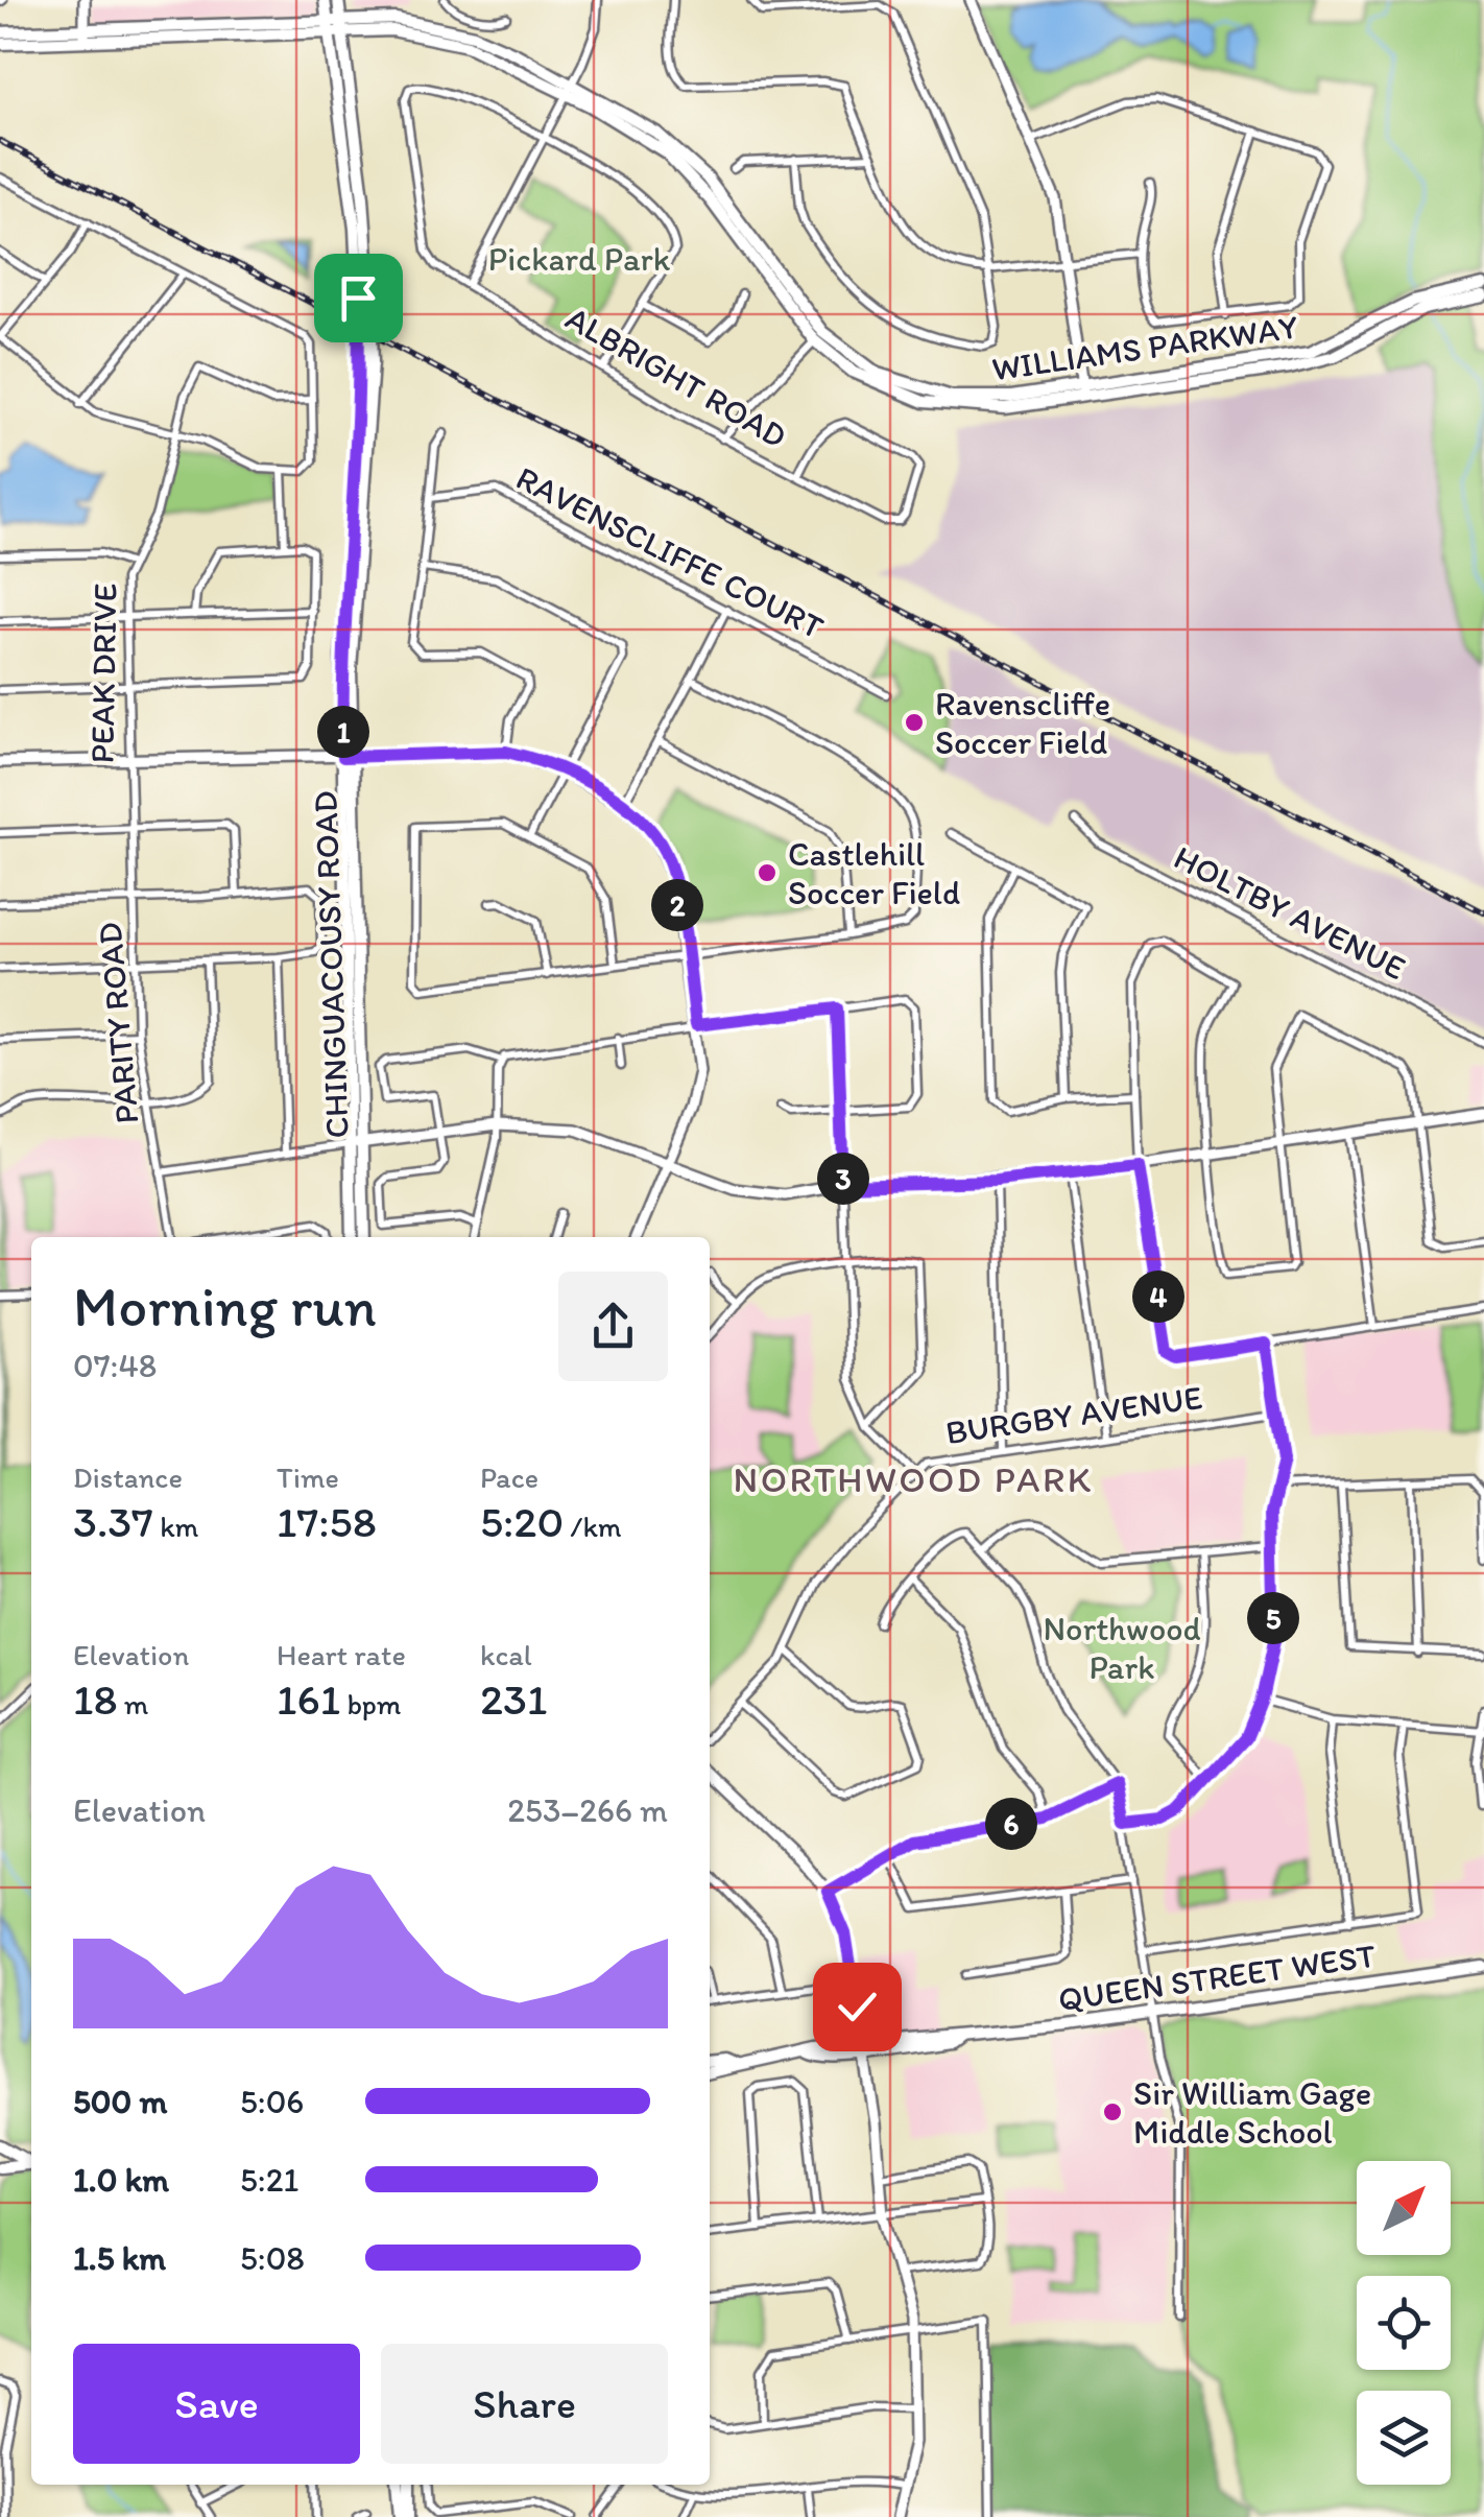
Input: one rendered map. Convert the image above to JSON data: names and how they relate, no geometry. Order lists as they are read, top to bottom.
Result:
{
  "streets": {
    "main road": ["WILLIAMS PARKWAY", "CHINGUACOUSY ROAD", "QUEEN STREET WEST"],
    "street": [
      "ALBRIGHT ROAD",
      "RAVENSCLIFFE COURT",
      "PEAK DRIVE",
      "HOLTBY AVENUE",
      "PARITY ROAD",
      "BURGBY AVENUE"
    ]
  },
  "crossings": [
    ["WILLIAMS PARKWAY", "CHINGUACOUSY ROAD"],
    ["PEAK DRIVE", "PARITY ROAD"]
  ],
  "districts": ["NORTHWOOD PARK"],
  "parks": ["Pickard Park", "Northwood Park"],
  "places": ["Ravenscliffe Soccer Field", "Castlehill Soccer Field", "Sir William Gage Middle School"],
  "north": "top right",
  "page": {
    "pins": [
      "1",
      "2",
      "3",
      "4",
      "5",
      "6"
    ],
    "heading": ["Morning run", "07:48"],
    "stats": [
      ["Distance", "3.37 km"],
      ["Time", "17:58"],
      ["Pace", "5:20 /km"],
      ["Elevation", "18 m"],
      ["Heart rate", "161 bpm"],
      ["kcal", "231"]
    ],
    "chart": ["Elevation", "253–266 m"],
    "list": [
      {
        "name": "500 m",
        "note": "5:06"
      },
      {
        "name": "1.0 km",
        "note": "5:21"
      },
      {
        "name": "1.5 km",
        "note": "5:08"
      }
    ],
    "buttons": ["Save", "Share"]
  }
}
